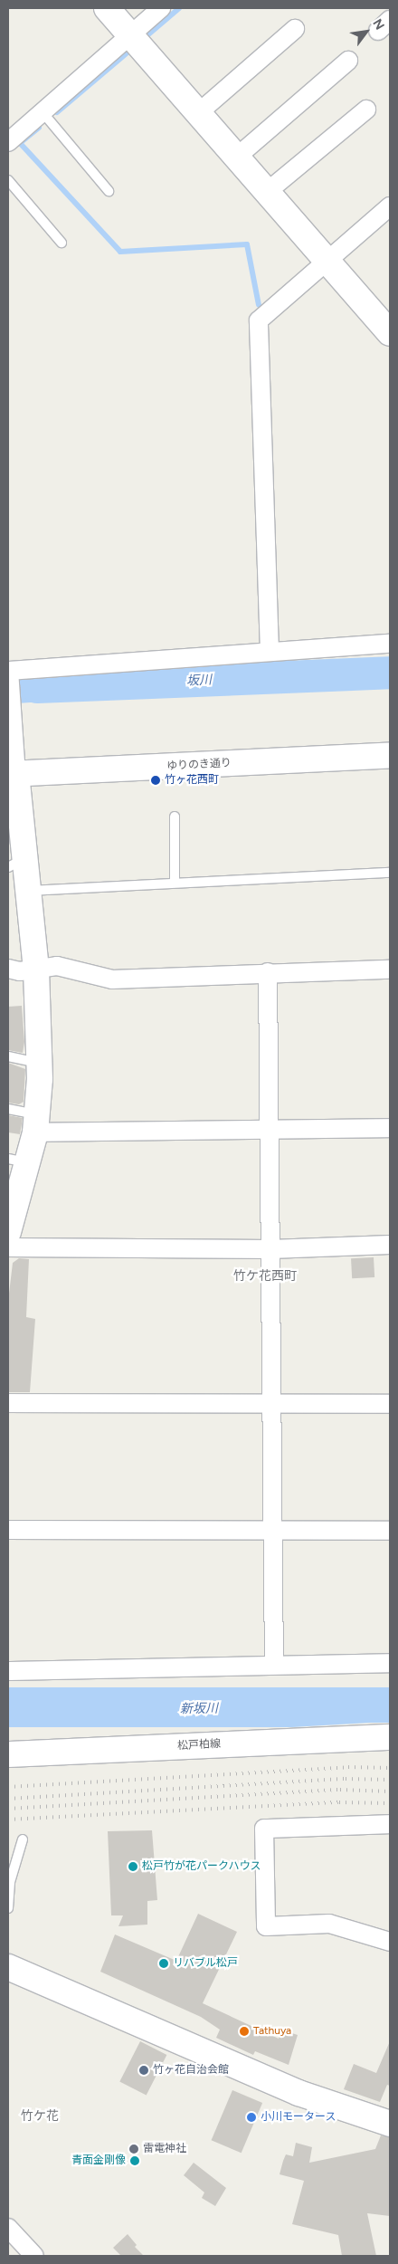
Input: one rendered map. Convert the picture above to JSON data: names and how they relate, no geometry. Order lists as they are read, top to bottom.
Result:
{
  "streets": {
    "street": ["ゆりのき通り", "松戸柏線"]
  },
  "districts": ["竹ケ花西町", "竹ケ花"],
  "water": ["坂川", "新坂川"],
  "places": [
    "竹ヶ花西町",
    "松戸竹が花パークハウス",
    "リバブル松戸",
    "Tathuya",
    "竹ヶ花自治会館",
    "小川モータース",
    "雷電神社",
    "青面金剛像"
  ],
  "north": "top right"
}
